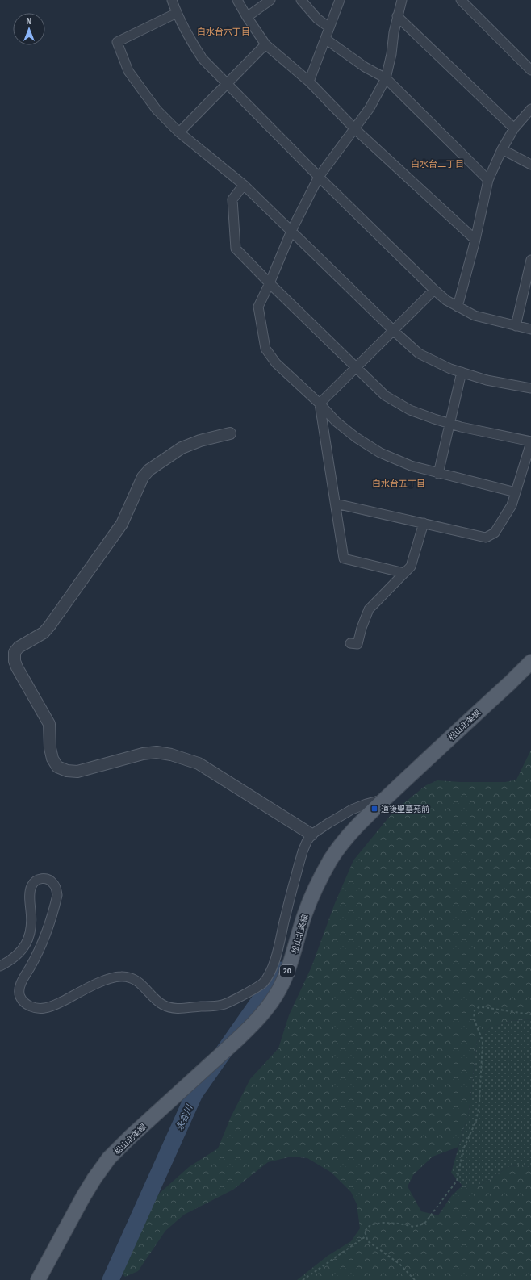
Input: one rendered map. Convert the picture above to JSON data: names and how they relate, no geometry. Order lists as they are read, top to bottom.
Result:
{
  "streets": {
    "main road": ["松山北条線", "20"]
  },
  "districts": ["白水台六丁目", "白水台二丁目", "白水台五丁目"],
  "water": ["永谷川"],
  "places": {
    "transit": ["道後聖墓苑前"]
  },
  "north": "top"
}
